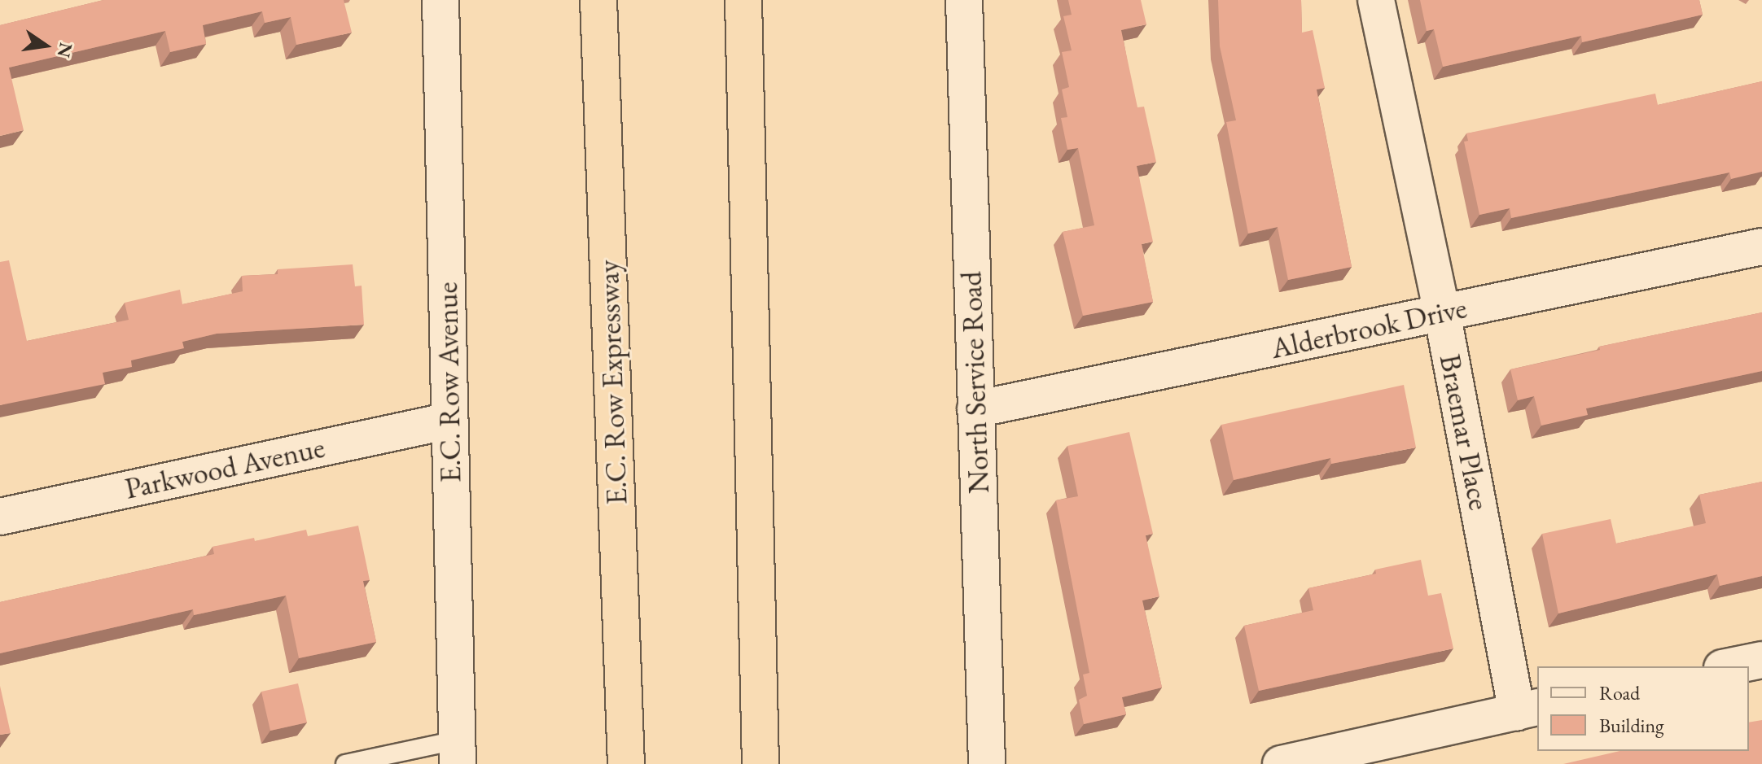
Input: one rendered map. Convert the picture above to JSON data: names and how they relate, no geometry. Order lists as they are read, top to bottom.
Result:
{
  "streets": {
    "highway": ["E.C. Row Expressway"],
    "street": [
      "Alderbrook Drive",
      "E.C. Row Avenue",
      "North Service Road",
      "Braemar Place",
      "Parkwood Avenue"
    ]
  },
  "crossings": [
    ["Alderbrook Drive", "North Service Road"],
    ["Alderbrook Drive", "Braemar Place"],
    ["E.C. Row Avenue", "Parkwood Avenue"]
  ],
  "legend": ["Road", "Building"],
  "north": "right"
}
